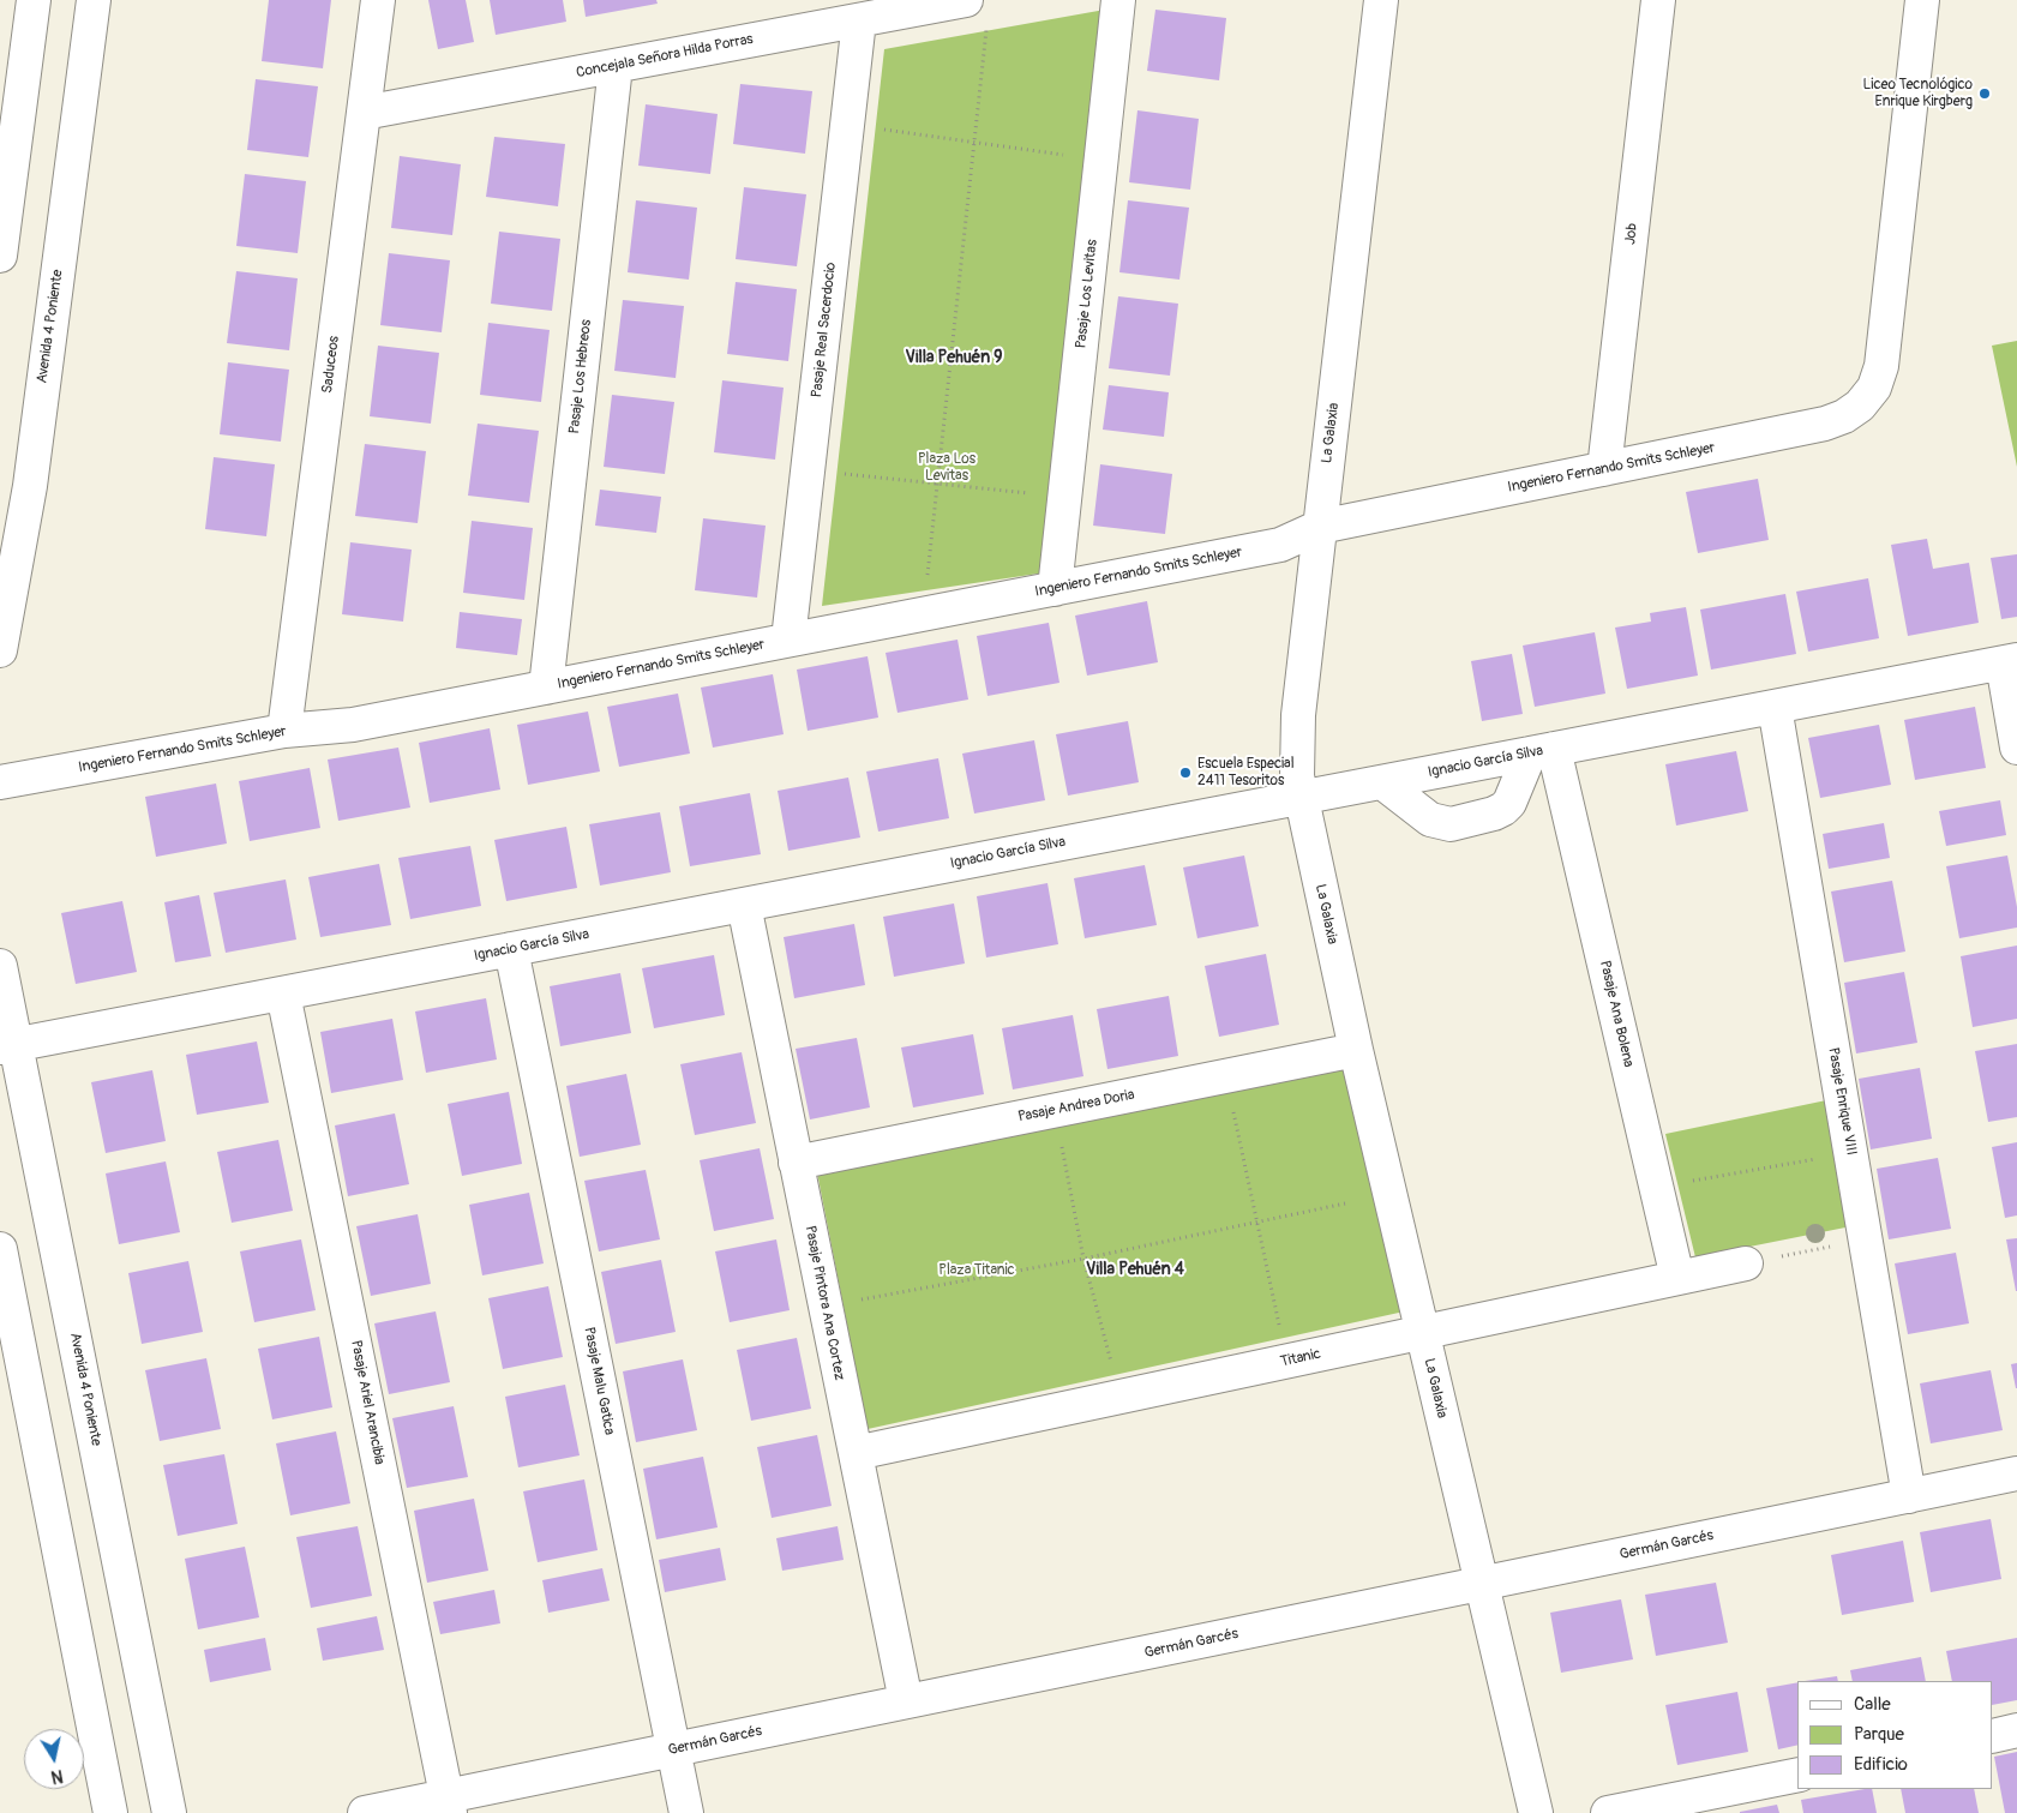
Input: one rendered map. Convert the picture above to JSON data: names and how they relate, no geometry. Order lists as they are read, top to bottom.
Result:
{
  "streets": {
    "street": [
      "Concejala Señora Hilda Porras",
      "Job",
      "Pasaje Los Levitas",
      "Avenida 4 Poniente",
      "Pasaje Real Sacerdocio",
      "Saduceos",
      "Pasaje Los Hebreos",
      "La Galaxia",
      "Ingeniero Fernando Smits Schleyer",
      "Ignacio García Silva",
      "Pasaje Ana Bolena",
      "Pasaje Enrique VIII",
      "Pasaje Andrea Doria",
      "Pasaje Pintora Ana Cortez",
      "Titanic",
      "Pasaje Malu Gatica",
      "Pasaje Ariel Arancibia",
      "Germán Garcés"
    ]
  },
  "crossings": [
    ["Concejala Señora Hilda Porras", "Pasaje Real Sacerdocio"],
    ["Concejala Señora Hilda Porras", "Saduceos"],
    ["Concejala Señora Hilda Porras", "Pasaje Los Hebreos"],
    ["Job", "Ingeniero Fernando Smits Schleyer"],
    ["Pasaje Los Levitas", "Ingeniero Fernando Smits Schleyer"],
    ["Avenida 4 Poniente", "Ignacio García Silva"],
    ["Pasaje Real Sacerdocio", "Ingeniero Fernando Smits Schleyer"],
    ["Saduceos", "Ingeniero Fernando Smits Schleyer"],
    ["Pasaje Los Hebreos", "Ingeniero Fernando Smits Schleyer"],
    ["La Galaxia", "Ingeniero Fernando Smits Schleyer"],
    ["La Galaxia", "Ignacio García Silva"],
    ["La Galaxia", "Pasaje Andrea Doria"],
    ["La Galaxia", "Titanic"],
    ["La Galaxia", "Germán Garcés"],
    ["Ignacio García Silva", "Pasaje Ana Bolena"],
    ["Ignacio García Silva", "Pasaje Enrique VIII"],
    ["Ignacio García Silva", "Pasaje Pintora Ana Cortez"],
    ["Ignacio García Silva", "Pasaje Malu Gatica"],
    ["Ignacio García Silva", "Pasaje Ariel Arancibia"],
    ["Pasaje Ana Bolena", "Titanic"],
    ["Pasaje Enrique VIII", "Germán Garcés"],
    ["Pasaje Andrea Doria", "Pasaje Pintora Ana Cortez"],
    ["Pasaje Pintora Ana Cortez", "Titanic"],
    ["Pasaje Pintora Ana Cortez", "Germán Garcés"],
    ["Pasaje Malu Gatica", "Germán Garcés"],
    ["Pasaje Ariel Arancibia", "Germán Garcés"]
  ],
  "districts": ["Villa Pehuén 9", "Villa Pehuén 4"],
  "parks": ["Plaza Los Levitas", "Plaza Titanic"],
  "places": ["Liceo Tecnológico Enrique Kirgberg", "Escuela Especial 2411 Tesoritos"],
  "legend": ["Calle", "Parque", "Edificio"],
  "north": "bottom"
}
